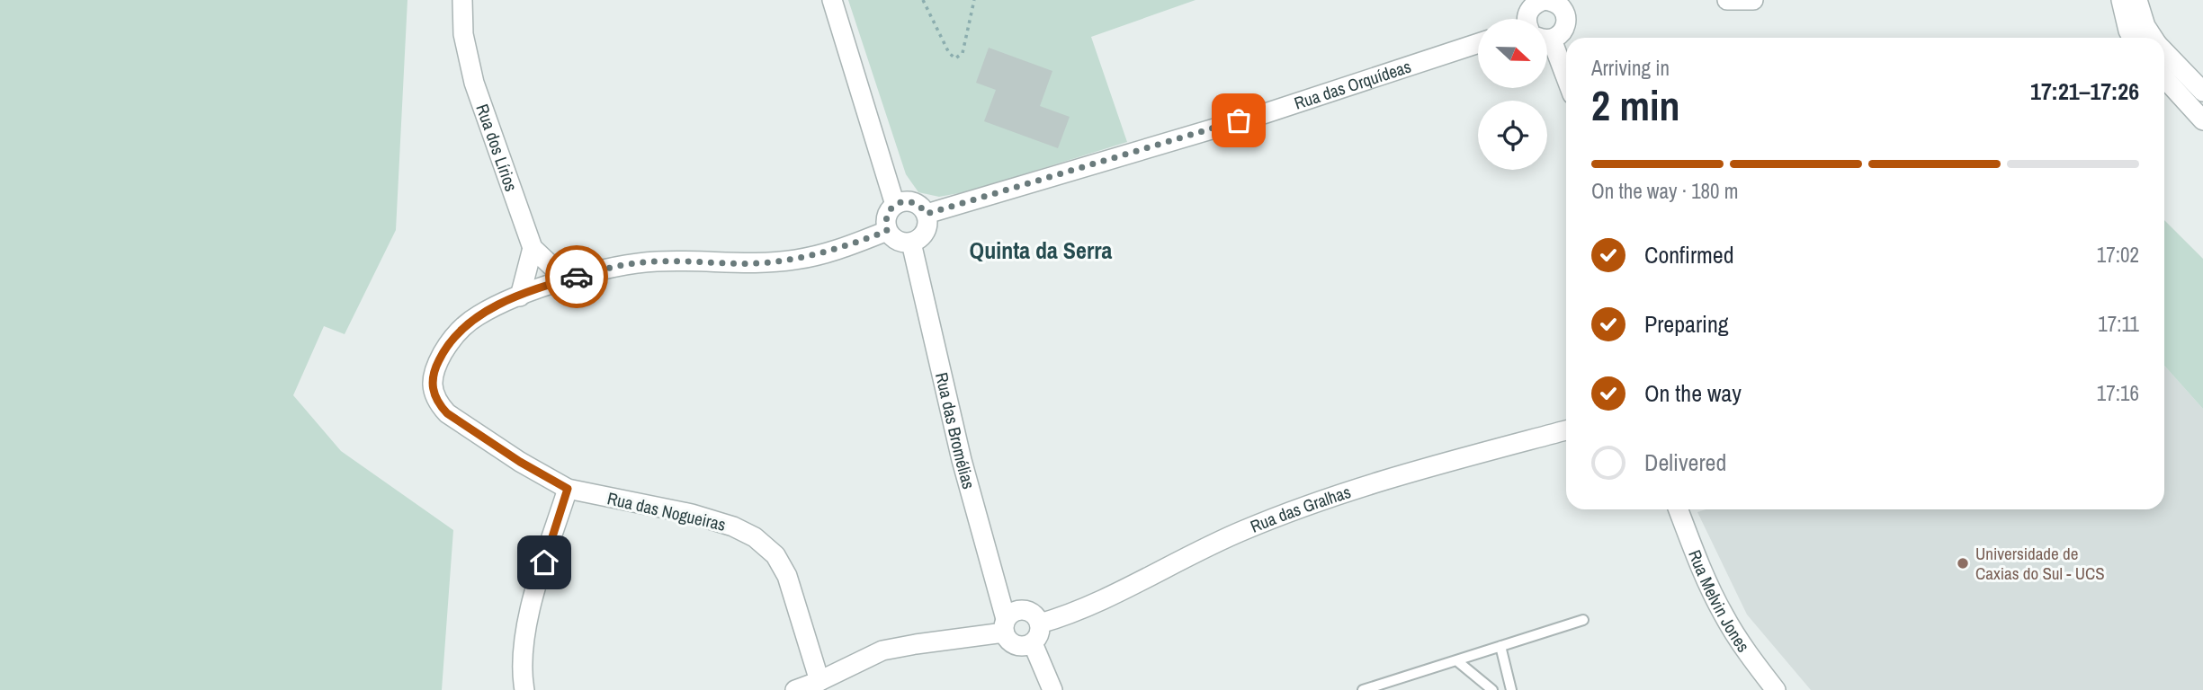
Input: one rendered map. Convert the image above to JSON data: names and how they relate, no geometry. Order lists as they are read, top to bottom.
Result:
{
  "streets": {
    "street": [
      "Rua das Orquídeas",
      "Rua dos Lírios",
      "Rua das Bromélias",
      "Rua das Gralhas",
      "Rua das Nogueiras",
      "Rua Melvin Jones"
    ]
  },
  "crossings": [
    ["Rua das Orquídeas", "Rua das Bromélias"],
    ["Rua das Bromélias", "Rua das Gralhas"]
  ],
  "districts": ["Quinta da Serra"],
  "places": ["Universidade de Caxias do Sul - UCS"],
  "north": "right",
  "page": {
    "heading": ["2 min", "Arriving in", "17:21–17:26"],
    "bar": "On the way · 180 m",
    "list": [
      ["Confirmed", "17:02"],
      ["Preparing", "17:11"],
      ["On the way", "17:16"],
      "Delivered"
    ]
  }
}
